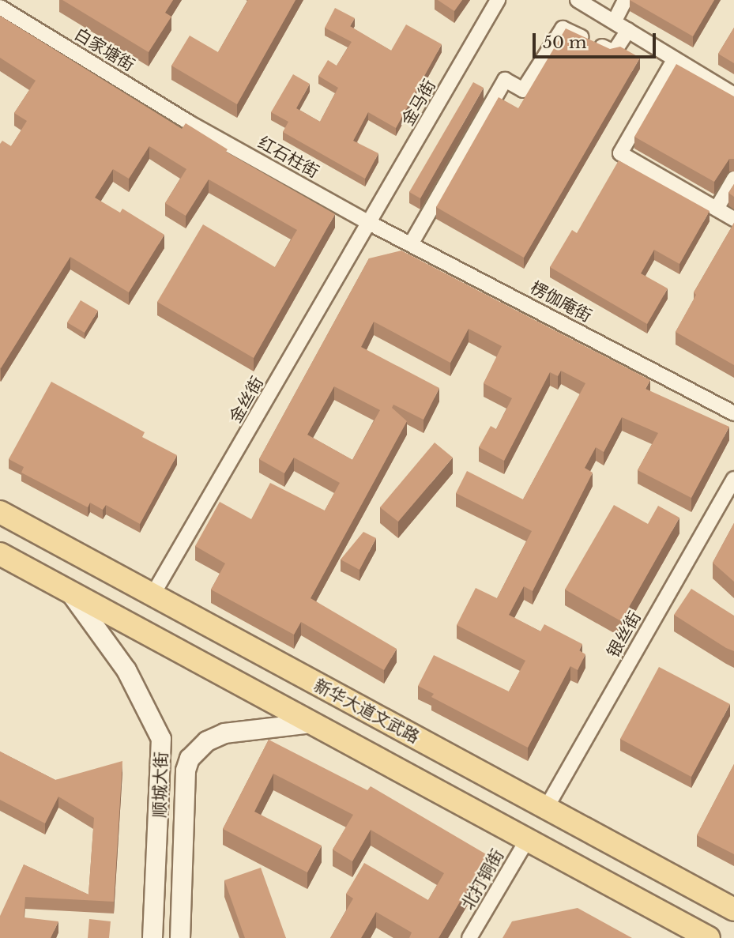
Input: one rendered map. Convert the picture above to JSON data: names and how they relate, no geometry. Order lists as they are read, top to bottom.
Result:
{
  "streets": {
    "main road": ["新华大道文武路", "顺城大街"],
    "street": [
      "白家塘街",
      "金马街",
      "红石柱街",
      "楞伽庵街",
      "金丝街",
      "银丝街",
      "北打铜街"
    ]
  },
  "crossings": [
    ["白家塘街", "红石柱街"],
    ["金马街", "红石柱街"],
    ["金马街", "楞伽庵街"],
    ["金马街", "金丝街"],
    ["红石柱街", "楞伽庵街"],
    ["红石柱街", "金丝街"],
    ["楞伽庵街", "金丝街"],
    ["金丝街", "新华大道文武路"],
    ["银丝街", "新华大道文武路"]
  ],
  "scale_bar": "50 m"
}
